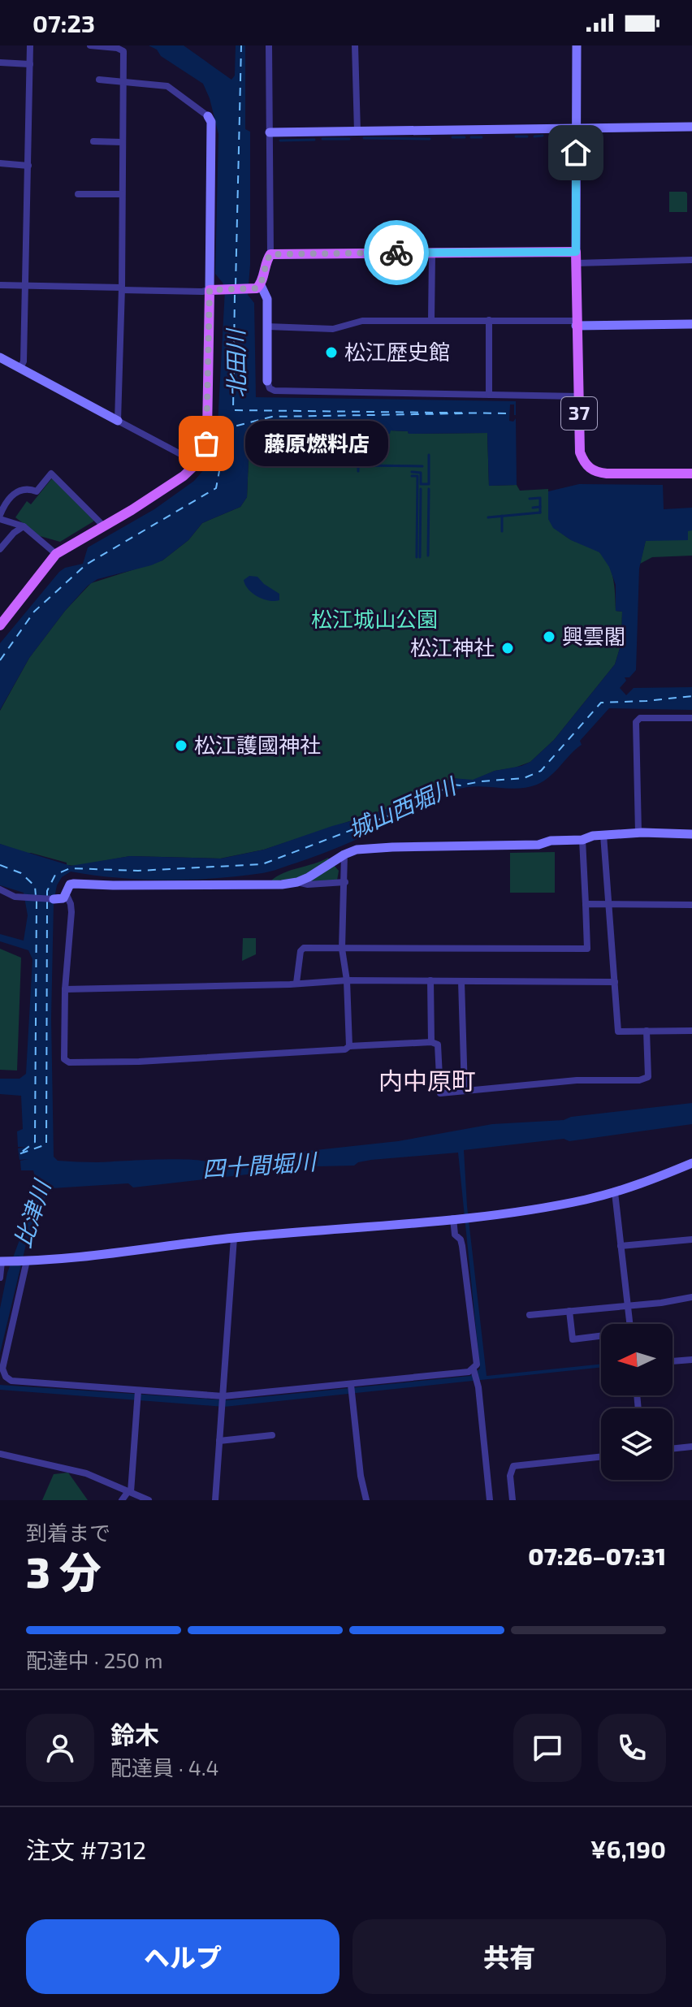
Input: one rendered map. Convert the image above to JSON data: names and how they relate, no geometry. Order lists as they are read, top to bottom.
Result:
{
  "streets": {
    "main road": ["37"]
  },
  "districts": ["内中原町"],
  "water": [
    "北田川",
    "城山西堀川",
    "四十間堀川",
    "比津川"
  ],
  "parks": ["松江城山公園"],
  "places": [
    "松江歴史館",
    "藤原燃料店",
    "興雲閣",
    "松江神社",
    "松江護國神社"
  ],
  "north": "left",
  "page": {
    "status": "07:23",
    "bubble": "藤原燃料店",
    "heading": ["3 分", "到着まで", "07:26–07:31"],
    "panel": [
      "鈴木",
      "配達員 · 4.4",
      "注文 #7312",
      "¥6,190"
    ],
    "bar": "配達中 · 250 m",
    "buttons": ["ヘルプ", "共有"]
  }
}
